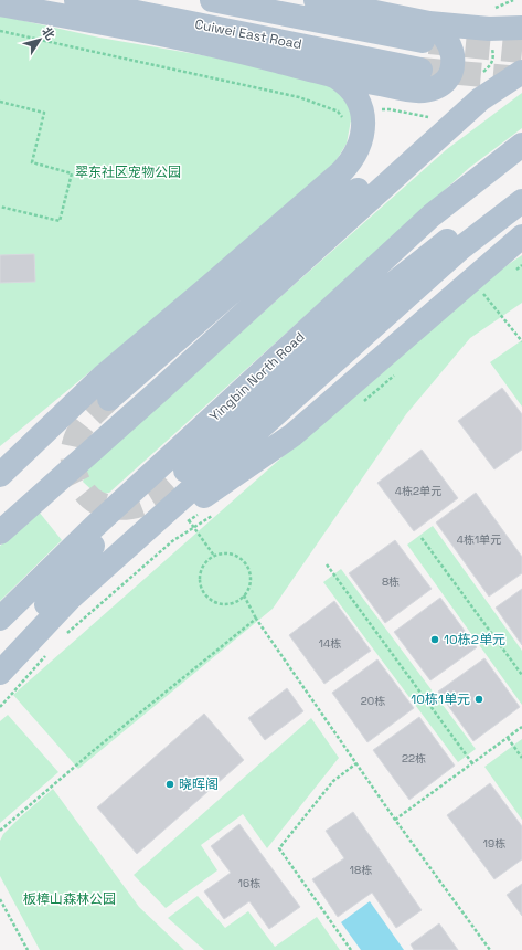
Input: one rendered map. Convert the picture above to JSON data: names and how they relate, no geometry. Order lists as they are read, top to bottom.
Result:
{
  "streets": {
    "main road": ["Cuiwei East Road", "Yingbin North Road"]
  },
  "parks": ["翠东社区宠物公园", "板樟山森林公园"],
  "places": ["10栋2单元", "10栋1单元", "晓晖阁"],
  "house_numbers": [
    "4栋2单元",
    "4栋1单元",
    "8栋",
    "14栋",
    "20栋",
    "22栋",
    "19栋",
    "18栋",
    "16栋"
  ],
  "north": "top right"
}
